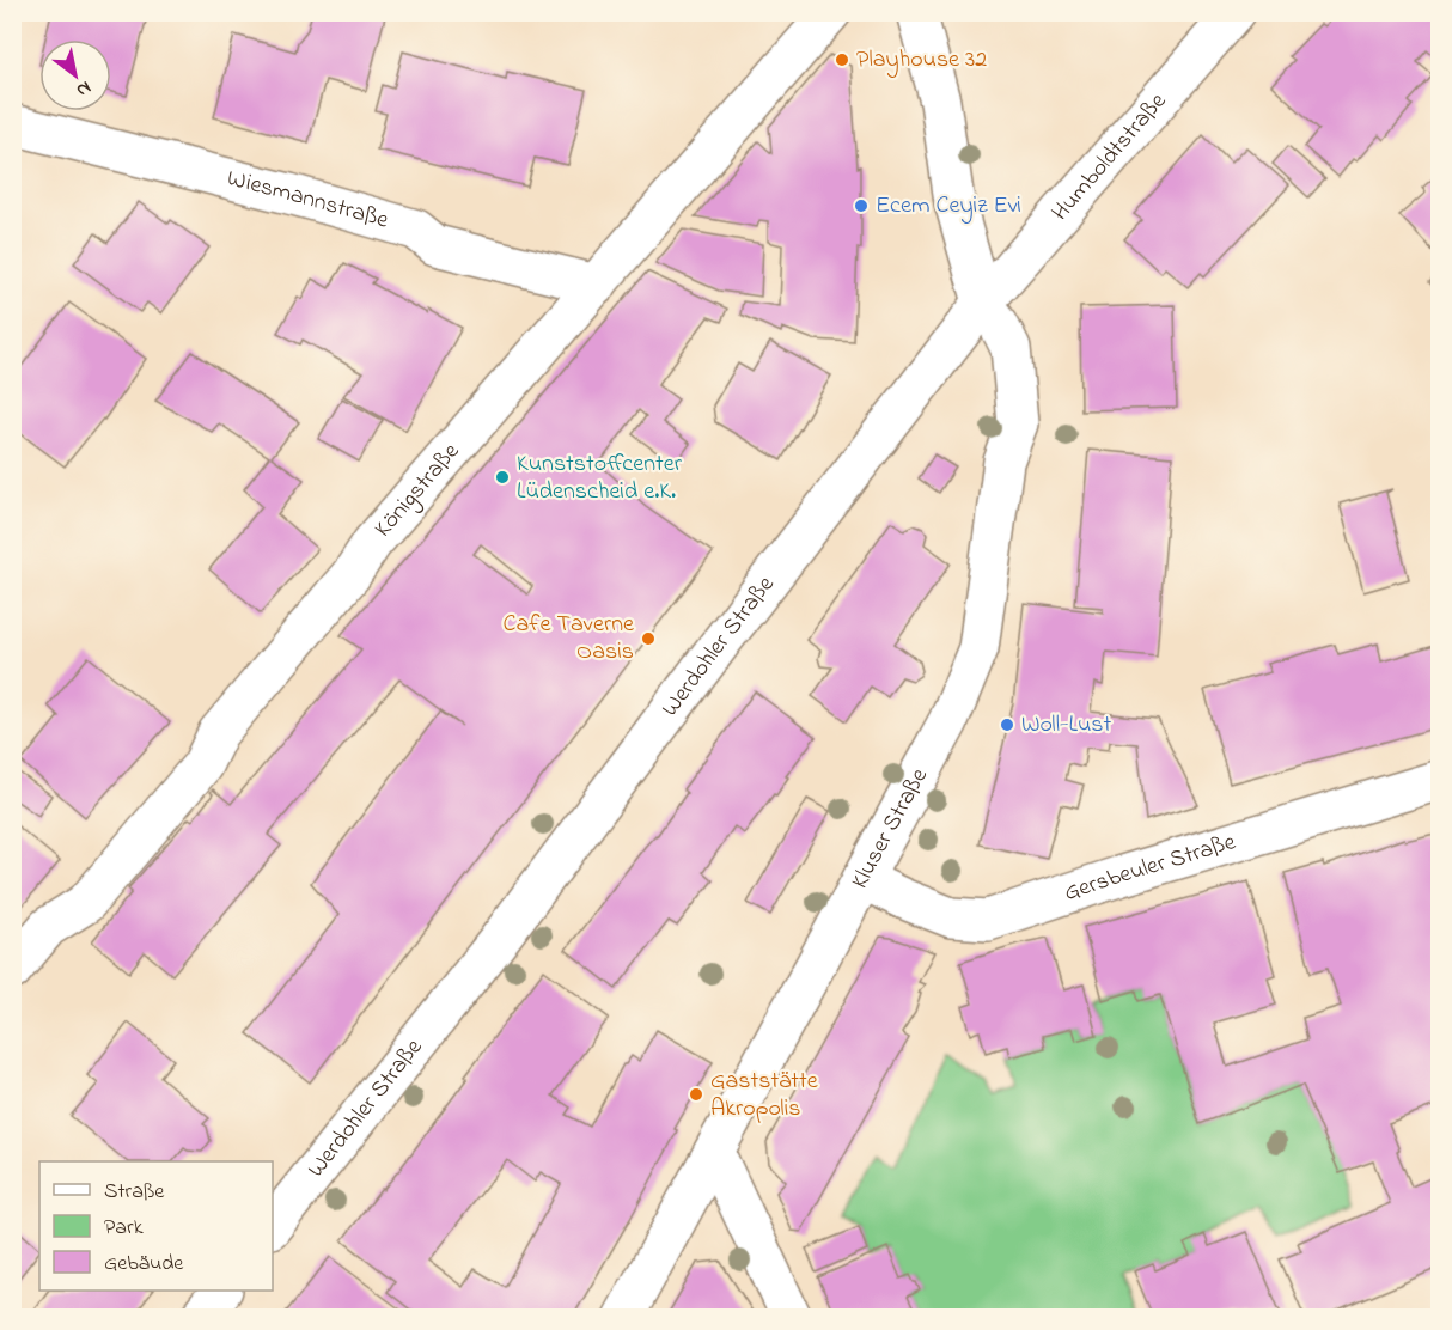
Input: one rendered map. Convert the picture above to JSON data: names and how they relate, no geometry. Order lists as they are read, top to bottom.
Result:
{
  "streets": {
    "street": [
      "Humboldtstraße",
      "Wiesmannstraße",
      "Königstraße",
      "Werdohler Straße",
      "Kluser Straße",
      "Gersbeuler Straße"
    ]
  },
  "crossings": [
    ["Humboldtstraße", "Werdohler Straße"],
    ["Humboldtstraße", "Kluser Straße"],
    ["Wiesmannstraße", "Königstraße"],
    ["Werdohler Straße", "Kluser Straße"],
    ["Kluser Straße", "Gersbeuler Straße"]
  ],
  "places": [
    "Playhouse 32",
    "Ecem Ceyiz Evi",
    "Kunststoffcenter Lüdenscheid e.K.",
    "Cafe Taverne Oasis",
    "Woll-Lust",
    "Gaststätte Akropolis"
  ],
  "legend": ["Straße", "Park", "Gebäude"],
  "north": "bottom right"
}
